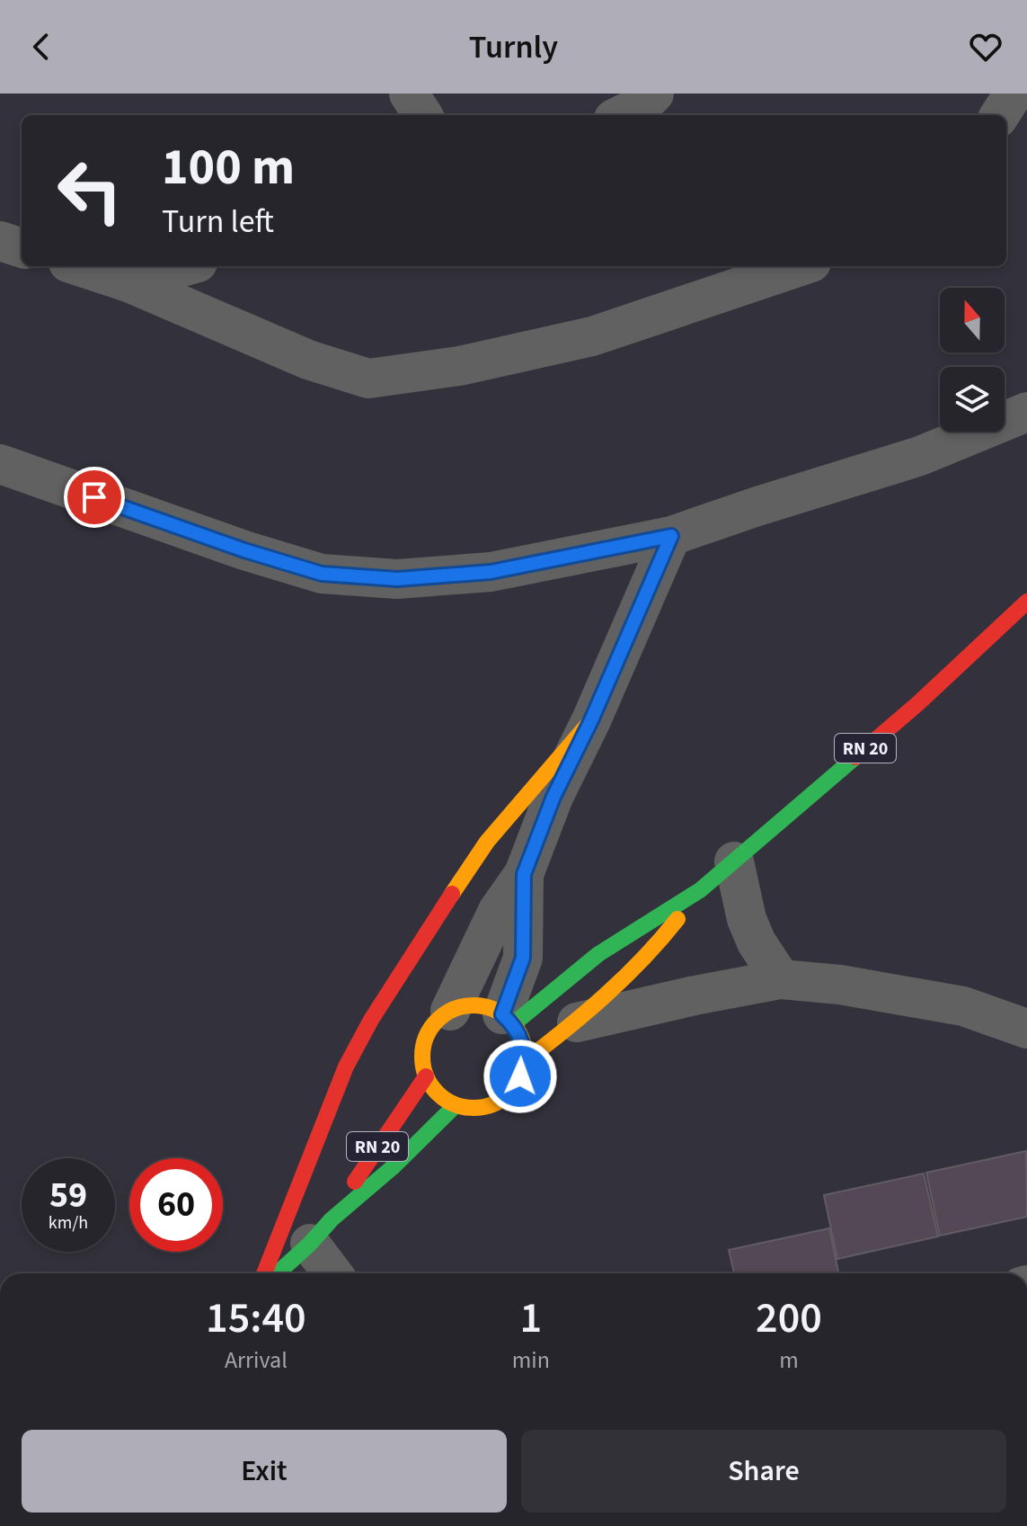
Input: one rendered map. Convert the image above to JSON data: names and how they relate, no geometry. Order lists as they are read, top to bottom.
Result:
{
  "streets": {
    "main road": ["RN 20"]
  },
  "north": "top",
  "page": {
    "header": "Turnly",
    "turn": ["100 m", "Turn left"],
    "speed": "59 km/h",
    "limit": "60",
    "eta": [
      "15:40",
      "Arrival",
      "1",
      "min",
      "200",
      "m"
    ],
    "buttons": ["Exit", "Share"]
  }
}
